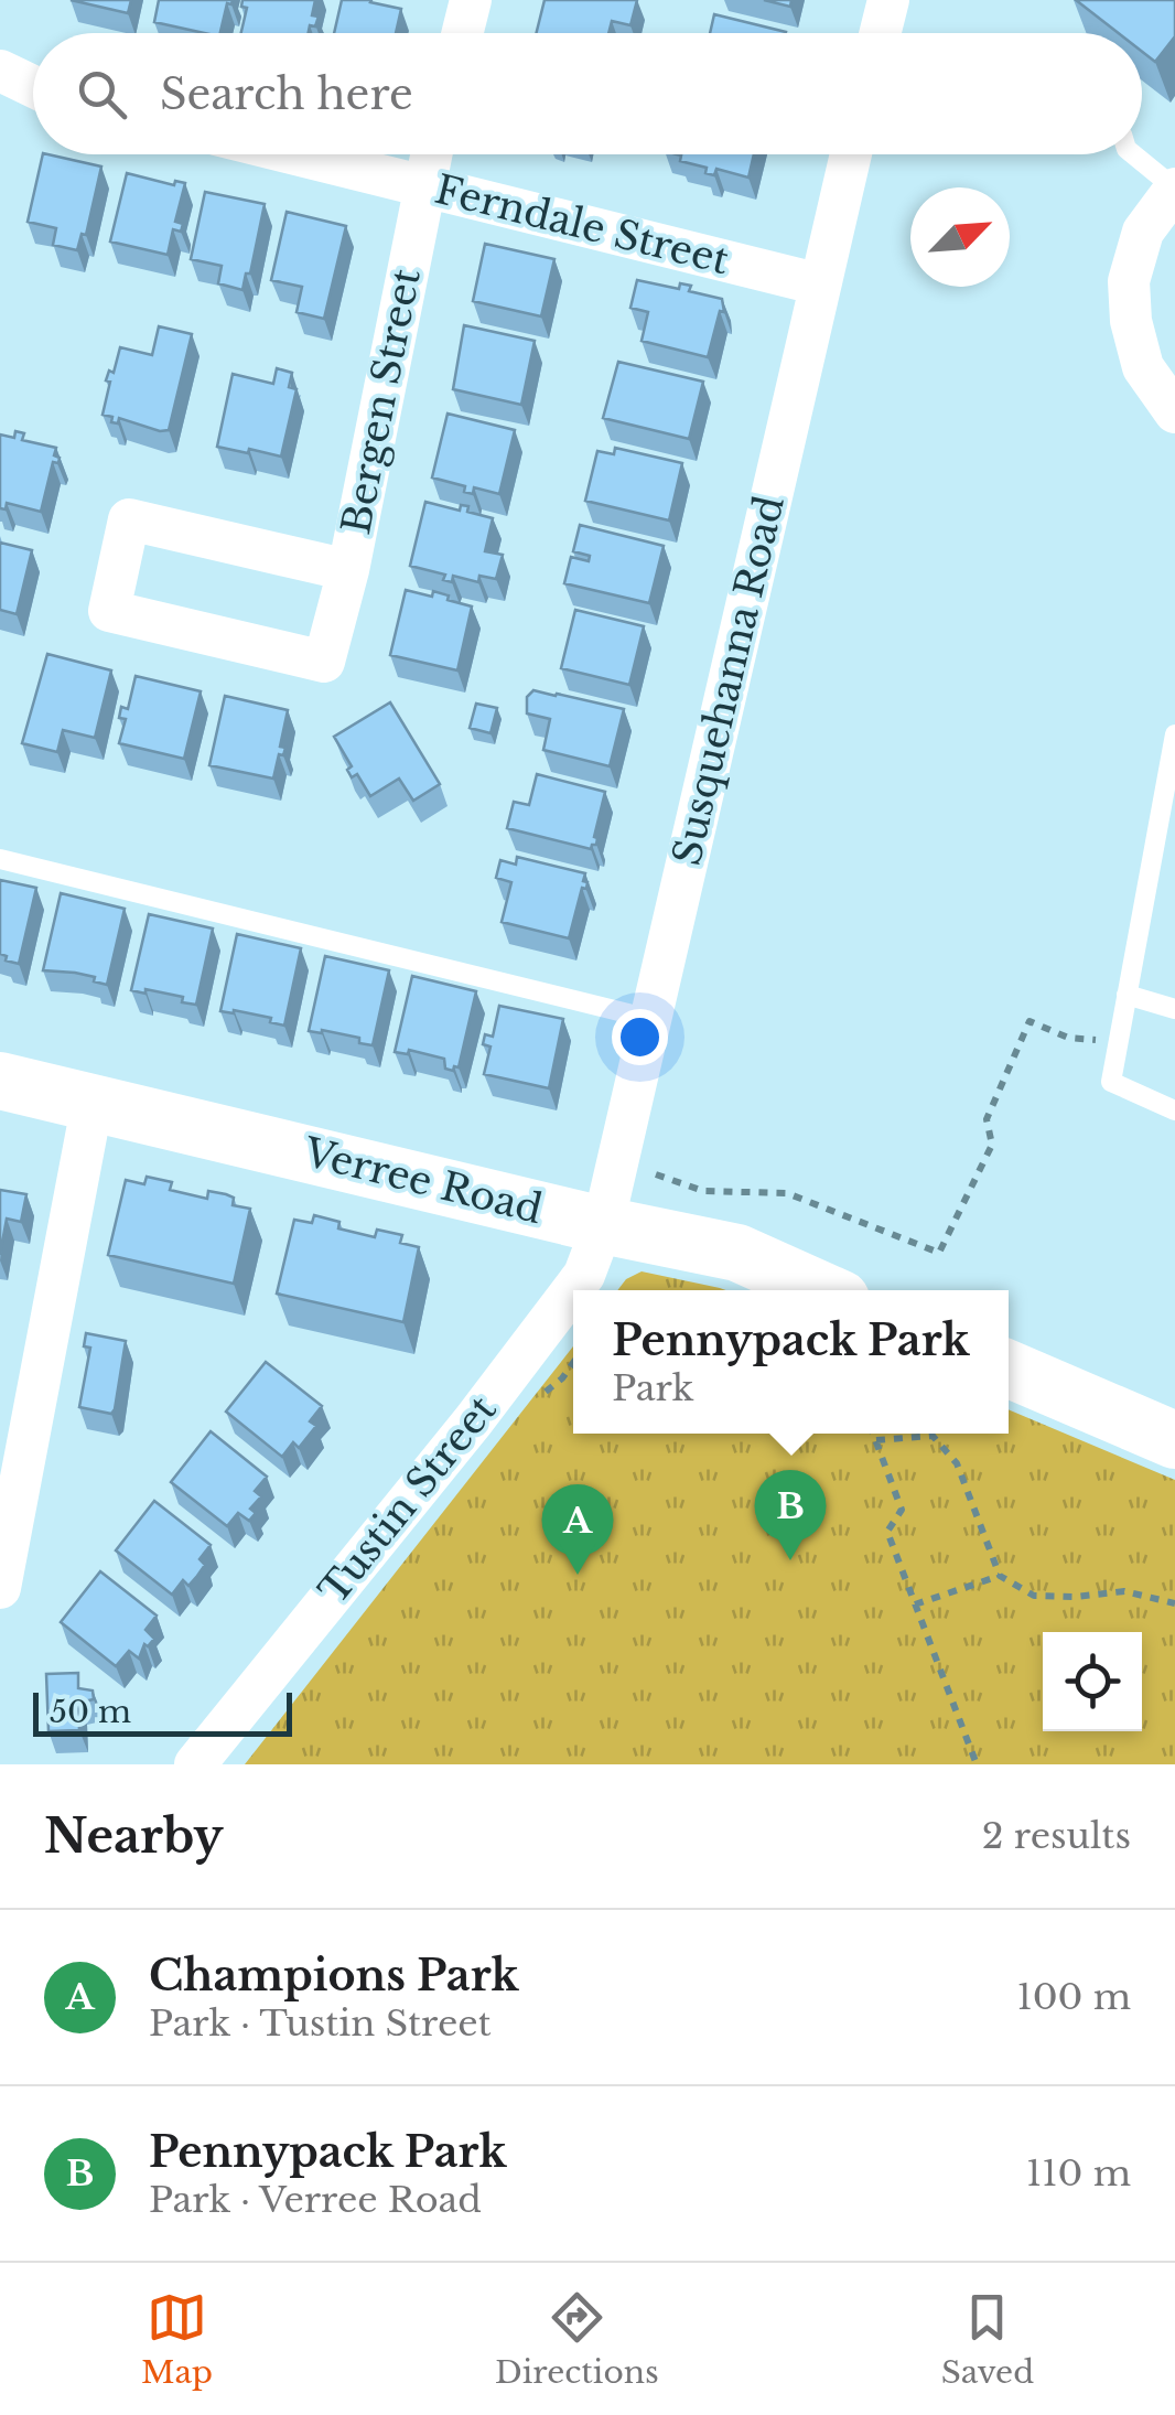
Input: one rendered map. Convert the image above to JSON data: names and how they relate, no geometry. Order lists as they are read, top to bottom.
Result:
{
  "streets": {
    "main road": ["Verree Road"],
    "street": [
      "Ferndale Street",
      "Bergen Street",
      "Susquehanna Road",
      "Tustin Street"
    ]
  },
  "crossings": [
    ["Ferndale Street", "Bergen Street"],
    ["Ferndale Street", "Susquehanna Road"],
    ["Susquehanna Road", "Verree Road"],
    ["Susquehanna Road", "Tustin Street"],
    ["Verree Road", "Tustin Street"]
  ],
  "scale_bar": "50 m",
  "north": "top right",
  "page": {
    "search": "Search here",
    "popup": ["Pennypack Park", "Park"],
    "pins": ["B", "A"],
    "scale": "50 m",
    "heading": ["Nearby", "2 results"],
    "list": [
      {
        "mark": "A",
        "name": "Champions Park",
        "note": "Park · Tustin Street",
        "value": "100 m"
      },
      {
        "mark": "B",
        "name": "Pennypack Park",
        "note": "Park · Verree Road",
        "value": "110 m"
      }
    ],
    "nav": ["Map", "Directions", "Saved"]
  }
}
